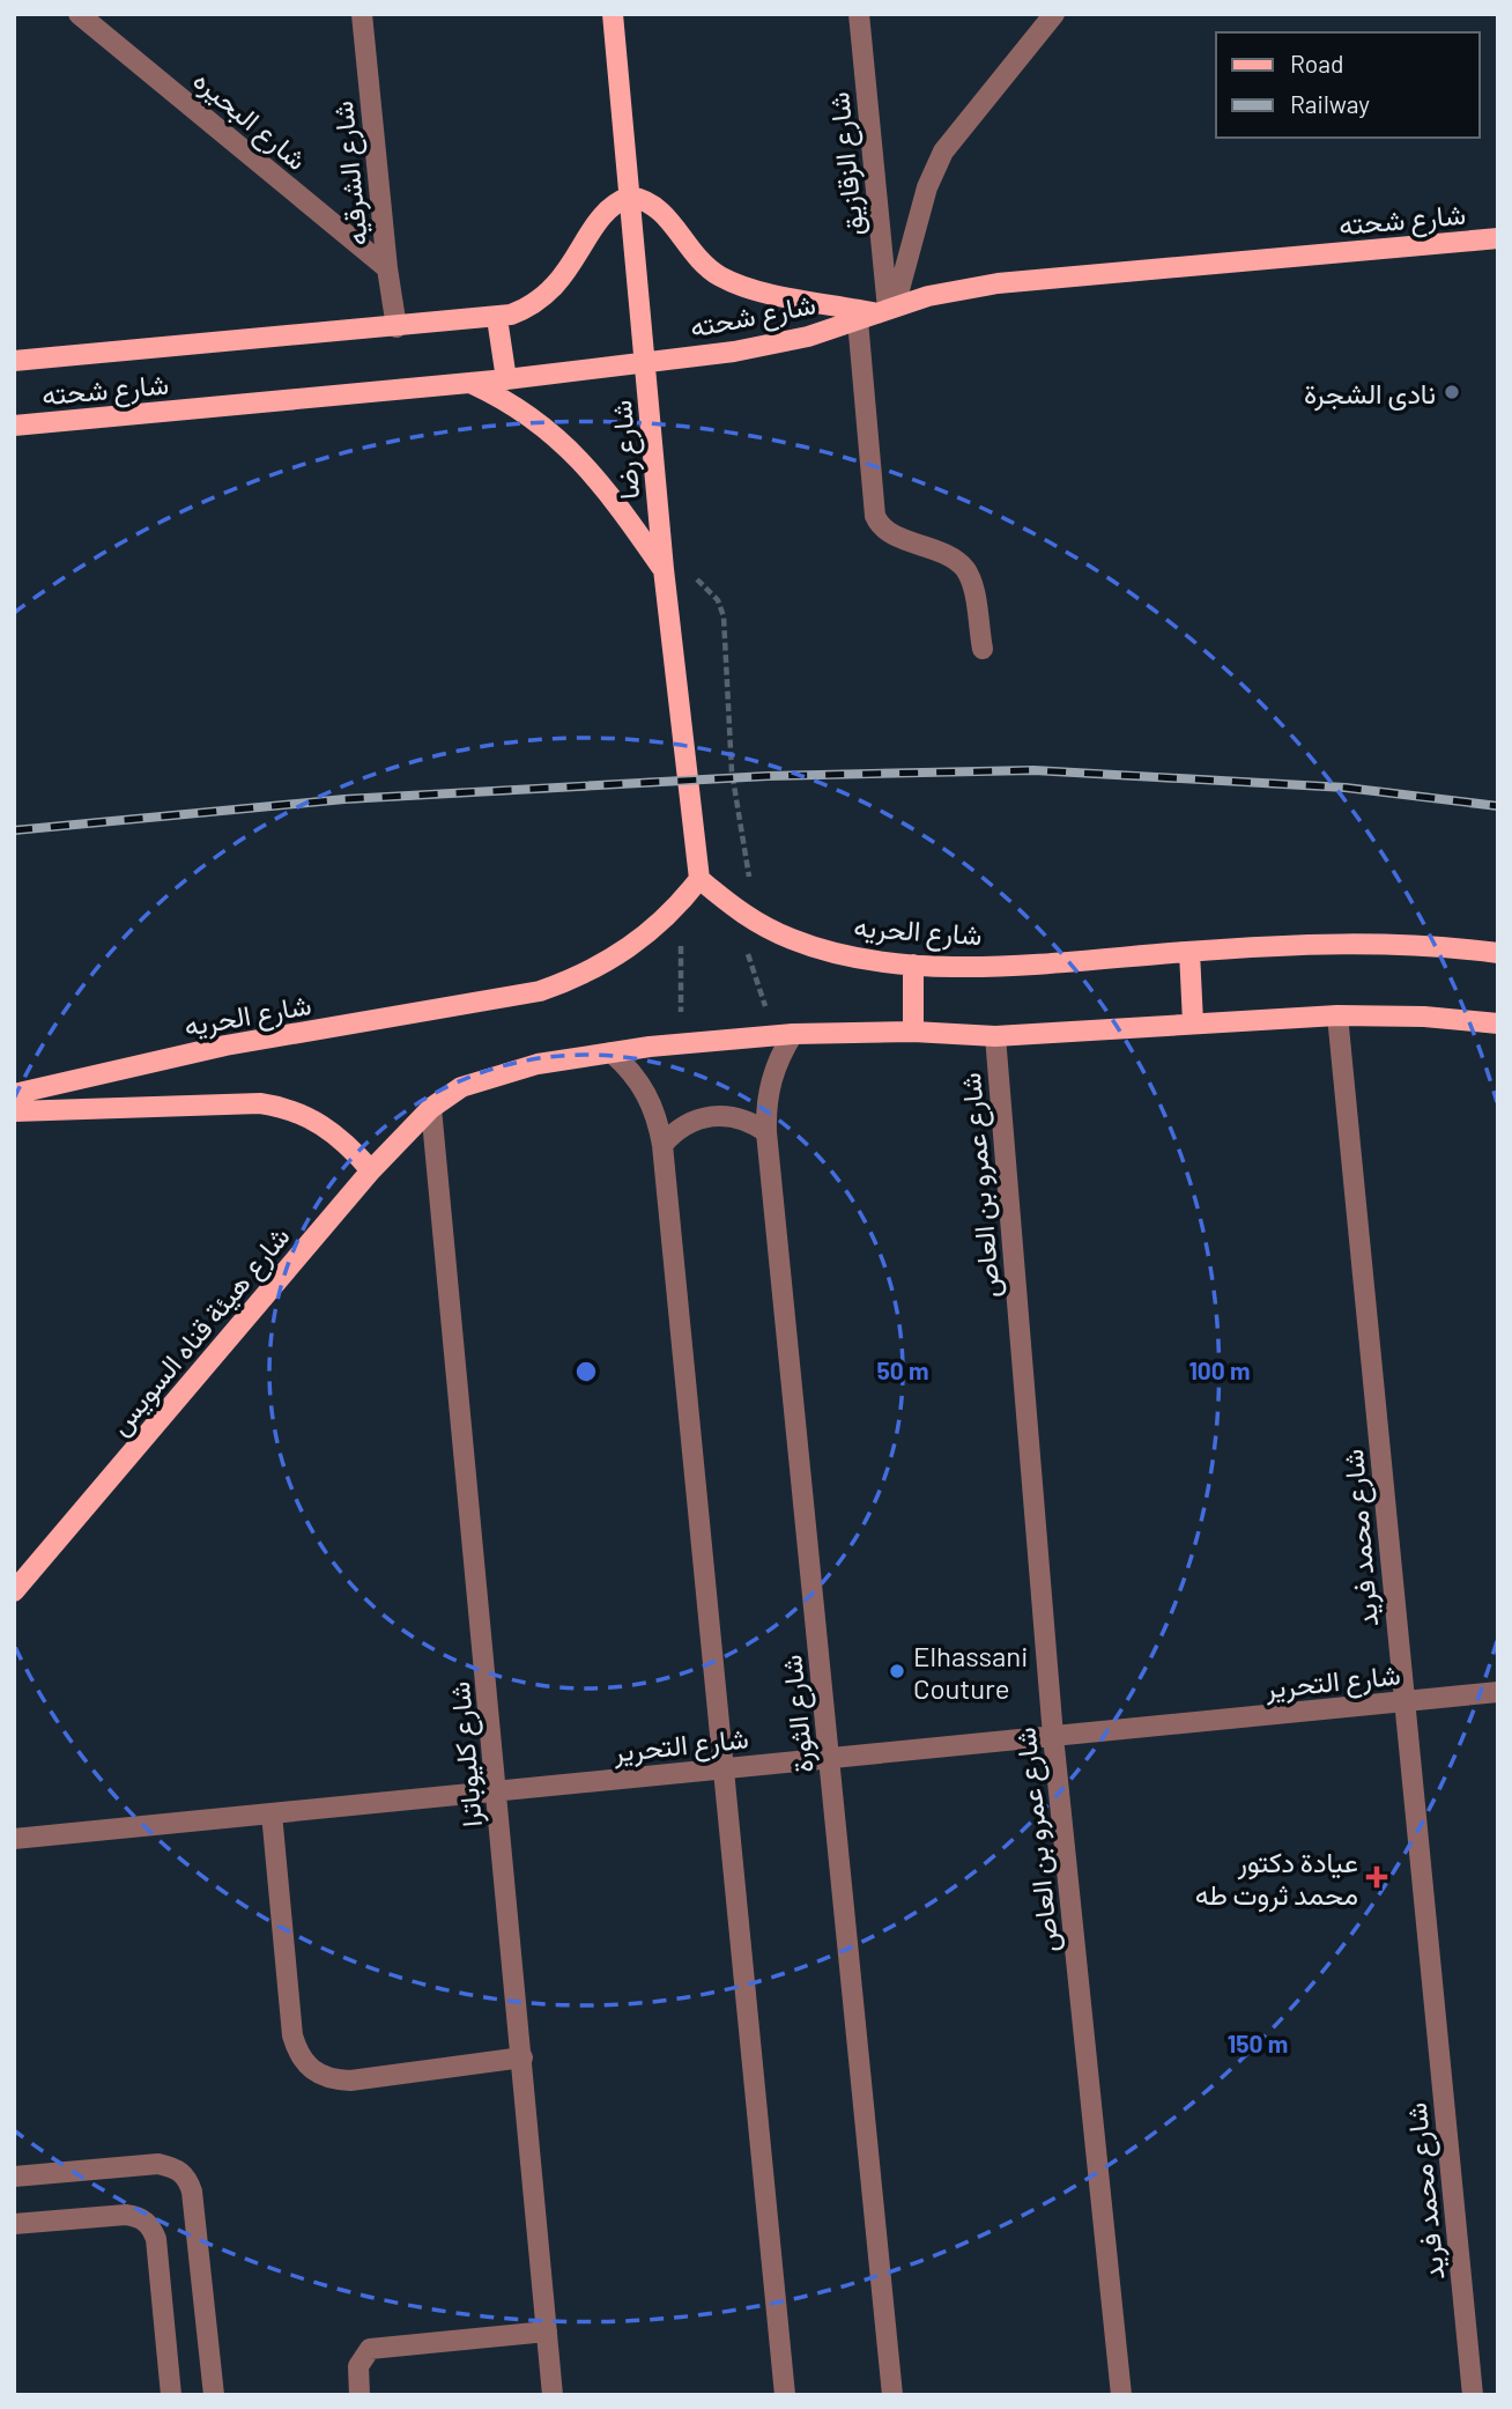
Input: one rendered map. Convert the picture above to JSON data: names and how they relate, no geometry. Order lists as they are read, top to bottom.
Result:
{
  "streets": {
    "main road": [
      "شارع شحته",
      "شارع رضا",
      "شارع الحريه",
      "شارع هيئة قناه السويس"
    ],
    "street": [
      "شارع البحيره",
      "شارع الزقازيق",
      "شارع الشرقيه",
      "شارع عمرو بن العاص",
      "شارع محمد فريد",
      "شارع التحرير",
      "شارع الثورة",
      "شارع كليوباترا"
    ]
  },
  "crossings": [
    ["شارع البحيره", "شارع الشرقيه"],
    ["شارع الزقازيق", "شارع شحته"],
    ["شارع الشرقيه", "شارع شحته"],
    ["شارع شحته", "شارع رضا"],
    ["شارع رضا", "شارع الحريه"],
    ["شارع عمرو بن العاص", "شارع التحرير"],
    ["شارع هيئة قناه السويس", "شارع كليوباترا"],
    ["شارع محمد فريد", "شارع التحرير"],
    ["شارع التحرير", "شارع الثورة"],
    ["شارع التحرير", "شارع كليوباترا"]
  ],
  "places": {
    "other": ["نادى الشجرة", "Elhassani Couture"],
    "health": ["عيادة دكتور محمد ثروت طه"]
  },
  "legend": ["Road", "Railway"],
  "rings": ["50 m", "100 m", "150 m"]
}
